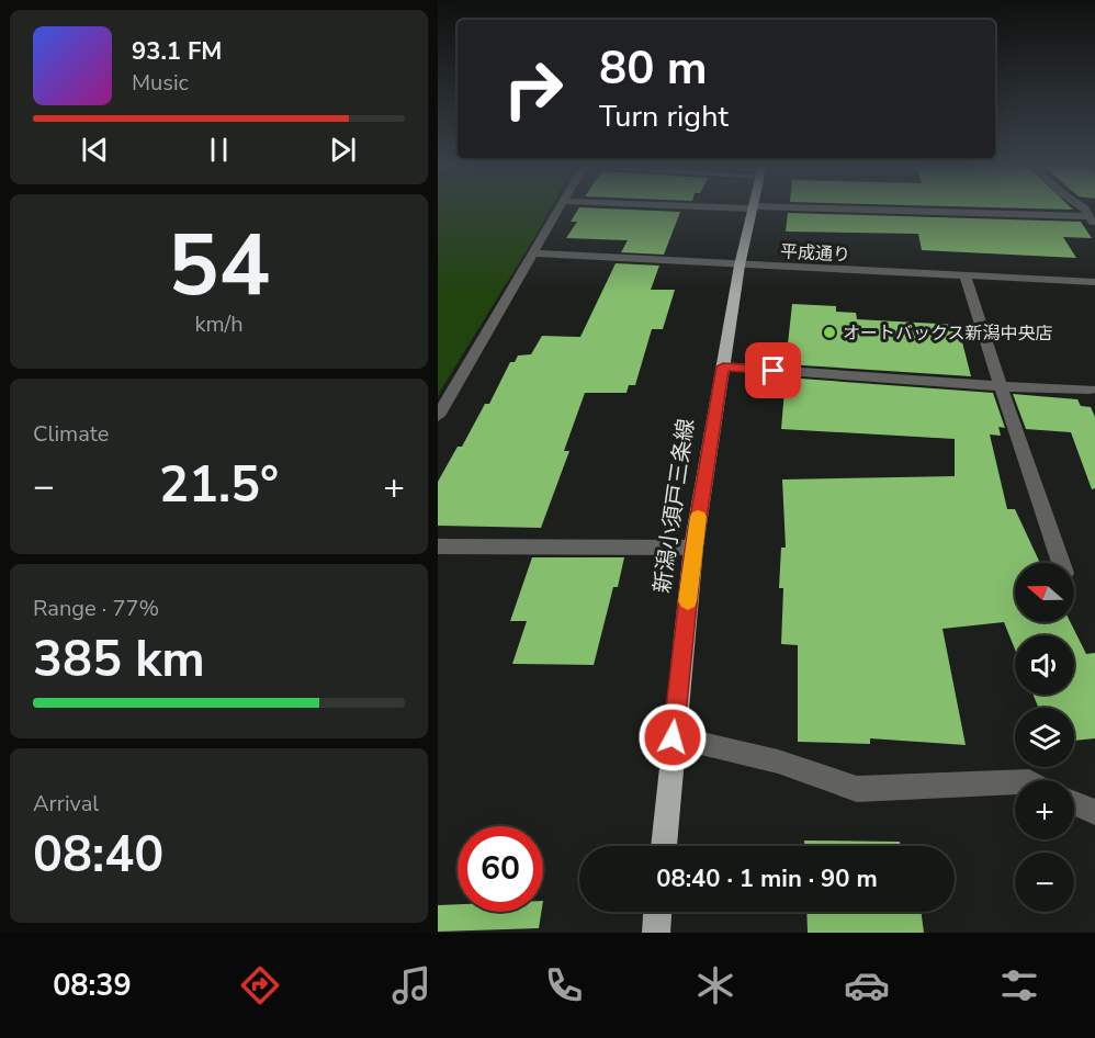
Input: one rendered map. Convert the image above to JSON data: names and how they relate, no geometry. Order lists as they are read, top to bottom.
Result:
{
  "streets": {
    "main road": ["新潟小須戸三条線"],
    "street": ["平成通り"]
  },
  "crossings": [
    ["平成通り", "新潟小須戸三条線"]
  ],
  "places": ["オートバックス新潟中央店"],
  "north": "left",
  "page": {
    "turn": ["80 m", "Turn right"],
    "song": ["93.1 FM", "Music"],
    "tile": [
      ["54", "km/h"],
      "Climate",
      ["Range · 77%", "385 km"],
      ["Arrival", "08:40"]
    ],
    "heat": ["−", "21.5°", "+"],
    "map_buttons": ["+", "−"],
    "limit": "60",
    "trip": "08:40 · 1 min · 90 m",
    "tabs": "08:39"
  }
}
